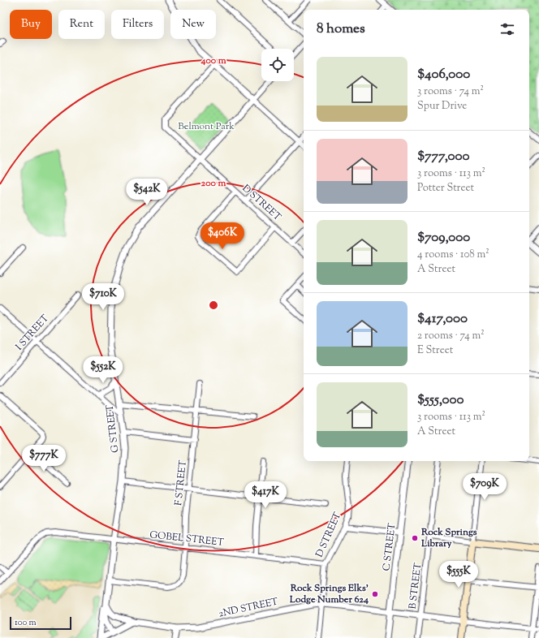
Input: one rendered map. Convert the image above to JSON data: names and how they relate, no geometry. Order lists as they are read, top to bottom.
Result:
{
  "streets": {
    "street": [
      "D STREET",
      "I STREET",
      "G STREET",
      "F STREET",
      "GOBEL STREET",
      "C STREET",
      "B STREET",
      "2ND STREET"
    ]
  },
  "crossings": [
    ["D STREET", "G STREET"],
    ["D STREET", "GOBEL STREET"],
    ["D STREET", "2ND STREET"],
    ["G STREET", "F STREET"],
    ["G STREET", "GOBEL STREET"],
    ["G STREET", "2ND STREET"],
    ["F STREET", "GOBEL STREET"],
    ["C STREET", "2ND STREET"],
    ["B STREET", "2ND STREET"]
  ],
  "parks": ["Belmont Park"],
  "places": ["Rock Springs Library", "Rock Springs Elks' Lodge Number 624"],
  "scale_bar": "100 m",
  "page": {
    "chip": [
      "Buy",
      "Rent",
      "Filters",
      "New"
    ],
    "heading": "8 homes",
    "list": [
      {
        "name": "$406,000",
        "note": "3 rooms · 74 m² · Spur Drive"
      },
      {
        "name": "$777,000",
        "note": "3 rooms · 113 m² · Potter Street"
      },
      {
        "name": "$709,000",
        "note": "4 rooms · 108 m² · A Street"
      },
      {
        "name": "$417,000",
        "note": "2 rooms · 74 m² · E Street"
      },
      {
        "name": "$555,000",
        "note": "3 rooms · 113 m² · A Street"
      }
    ],
    "price": [
      "$542K",
      "$406K",
      "$710K",
      "$552K",
      "$777K",
      "$709K",
      "$417K",
      "$555K"
    ],
    "scale": "100 m"
  },
  "rings": ["400 m", "200 m"]
}
